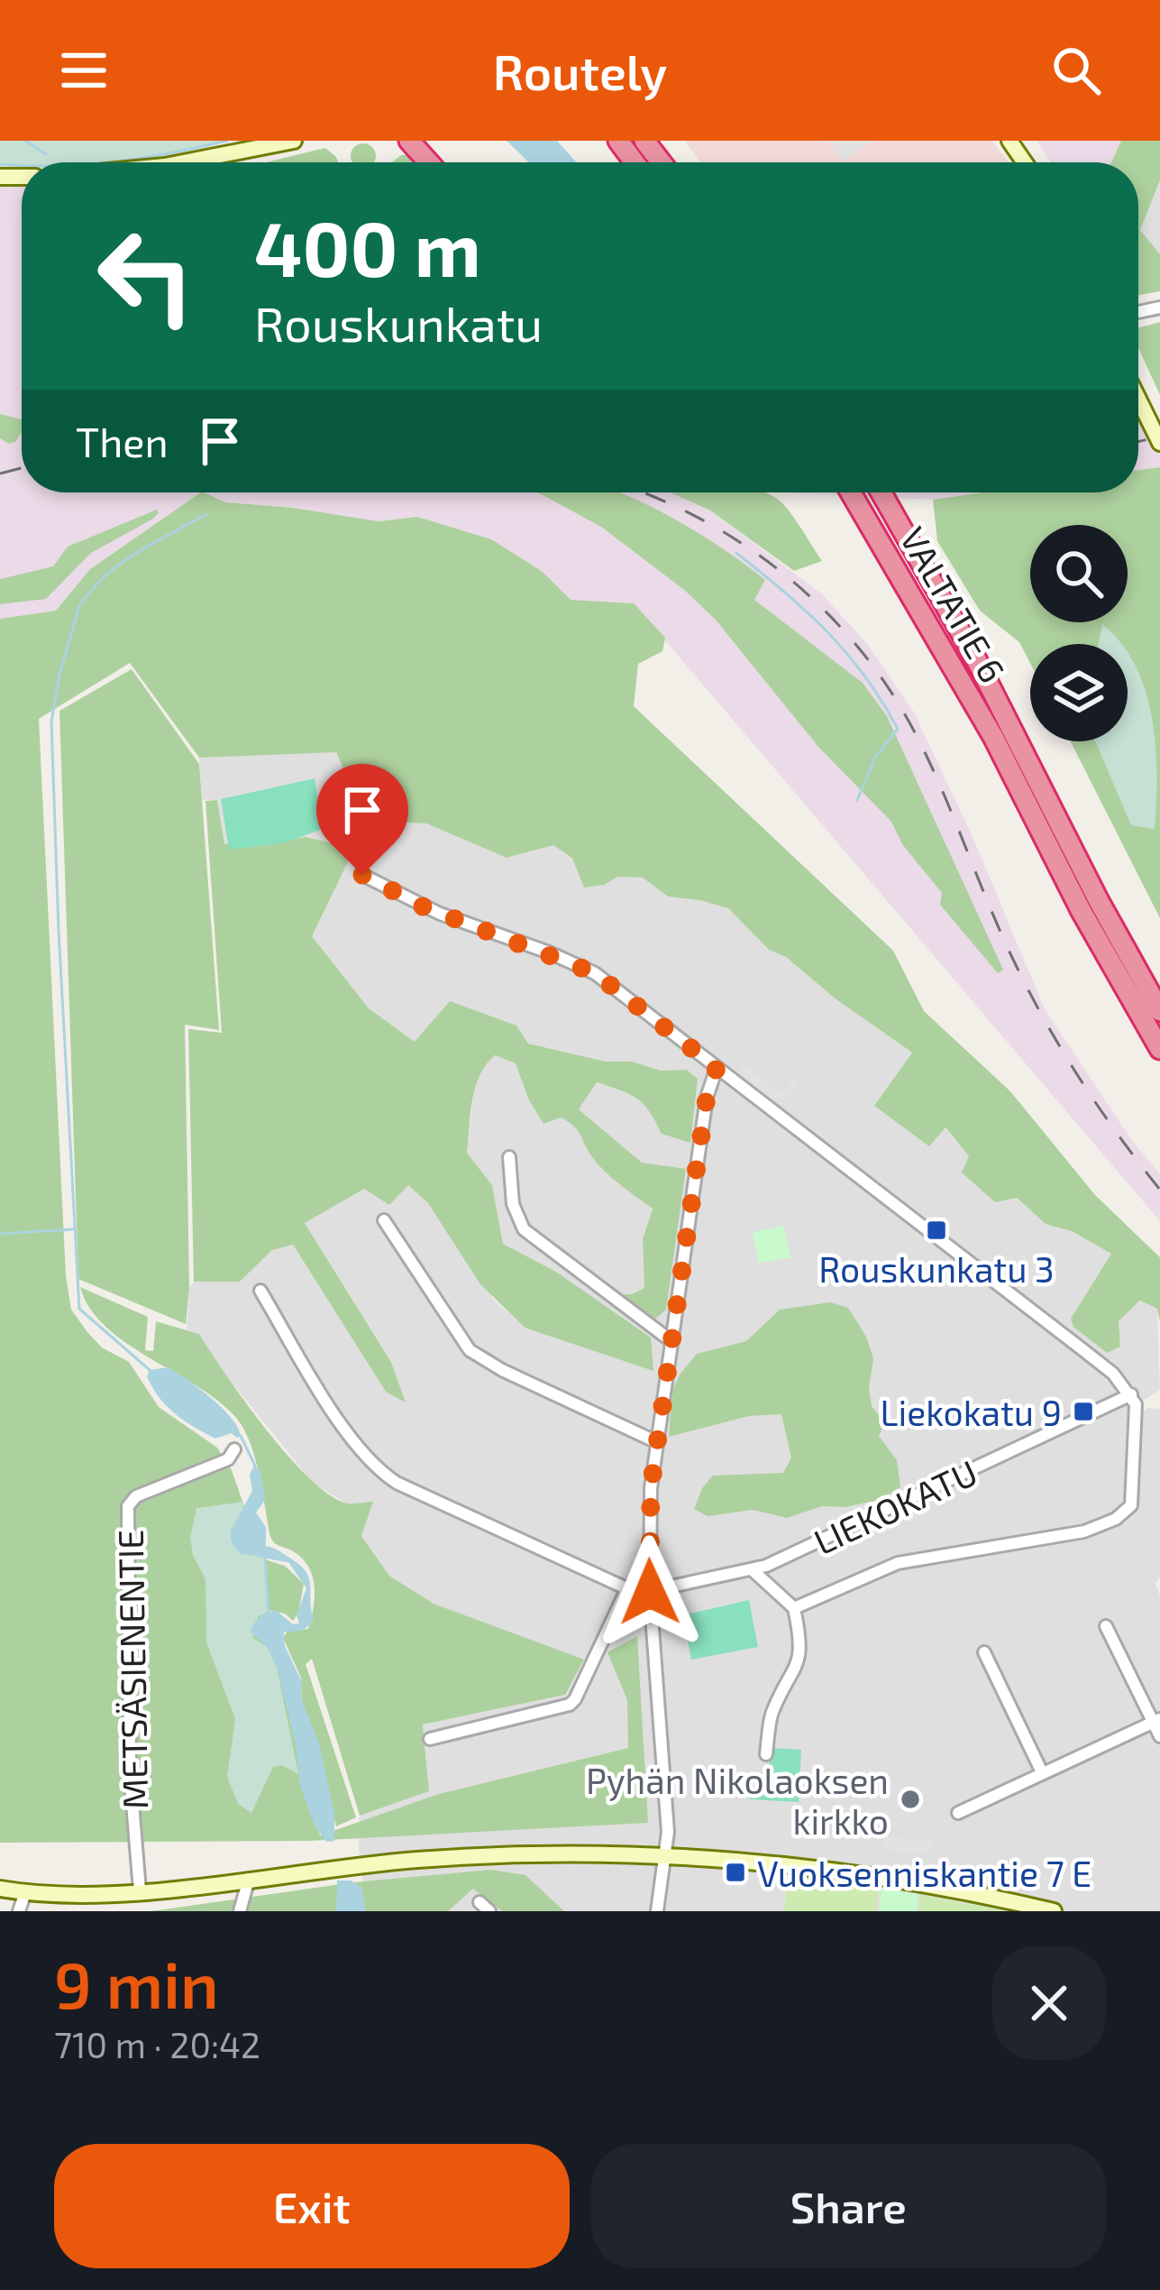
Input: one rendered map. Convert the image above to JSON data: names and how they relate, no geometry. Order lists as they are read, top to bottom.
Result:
{
  "streets": {
    "highway": ["VALTATIE 6"],
    "street": ["LIEKOKATU", "METSÄSIENENTIE"]
  },
  "places": {
    "transit": ["Rouskunkatu 3", "Liekokatu 9", "Vuoksenniskantie 7 E"],
    "other": ["Pyhän Nikolaoksen kirkko"]
  },
  "page": {
    "header": "Routely",
    "turn": ["400 m", "Rouskunkatu"],
    "then": "Then",
    "heading": ["9 min", "710 m · 20:42"],
    "buttons": ["Exit", "Share"]
  }
}
